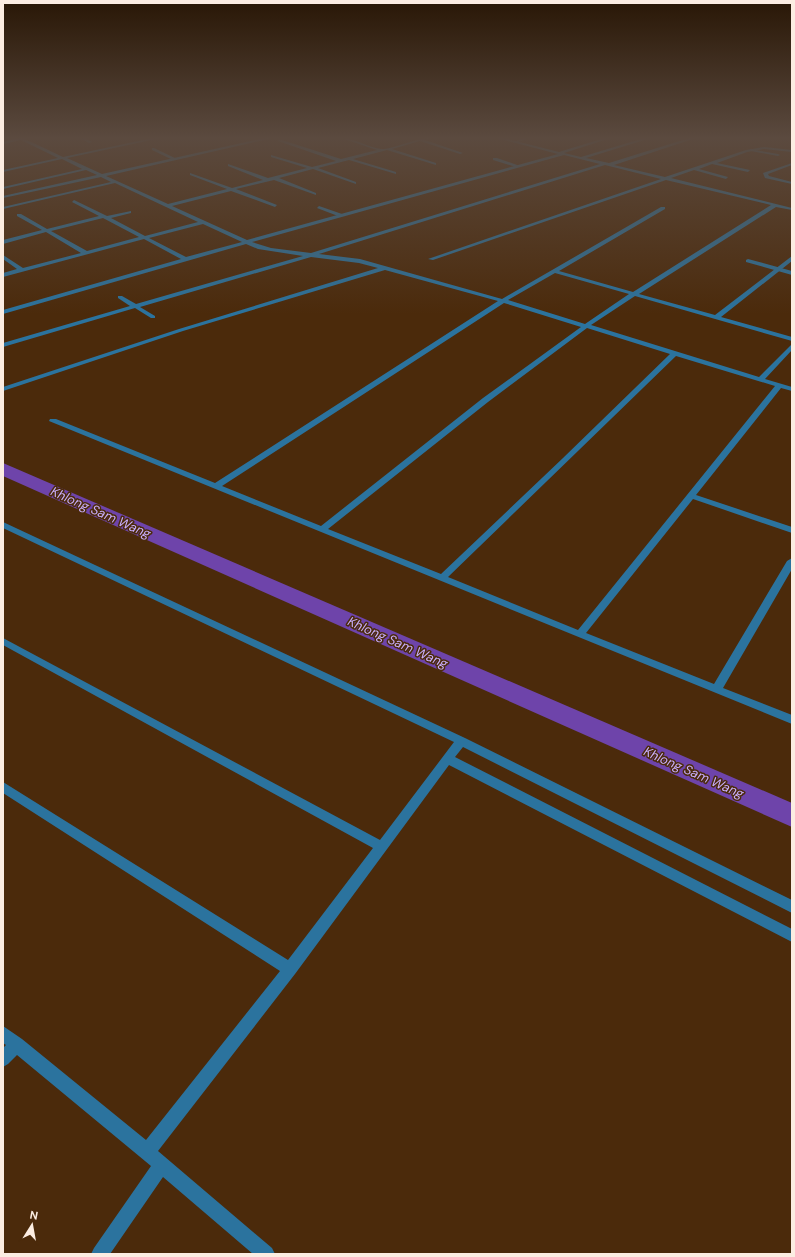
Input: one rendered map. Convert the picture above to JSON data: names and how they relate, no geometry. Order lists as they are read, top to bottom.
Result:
{
  "water": ["Khlong Sam Wang"],
  "north": "top"
}
